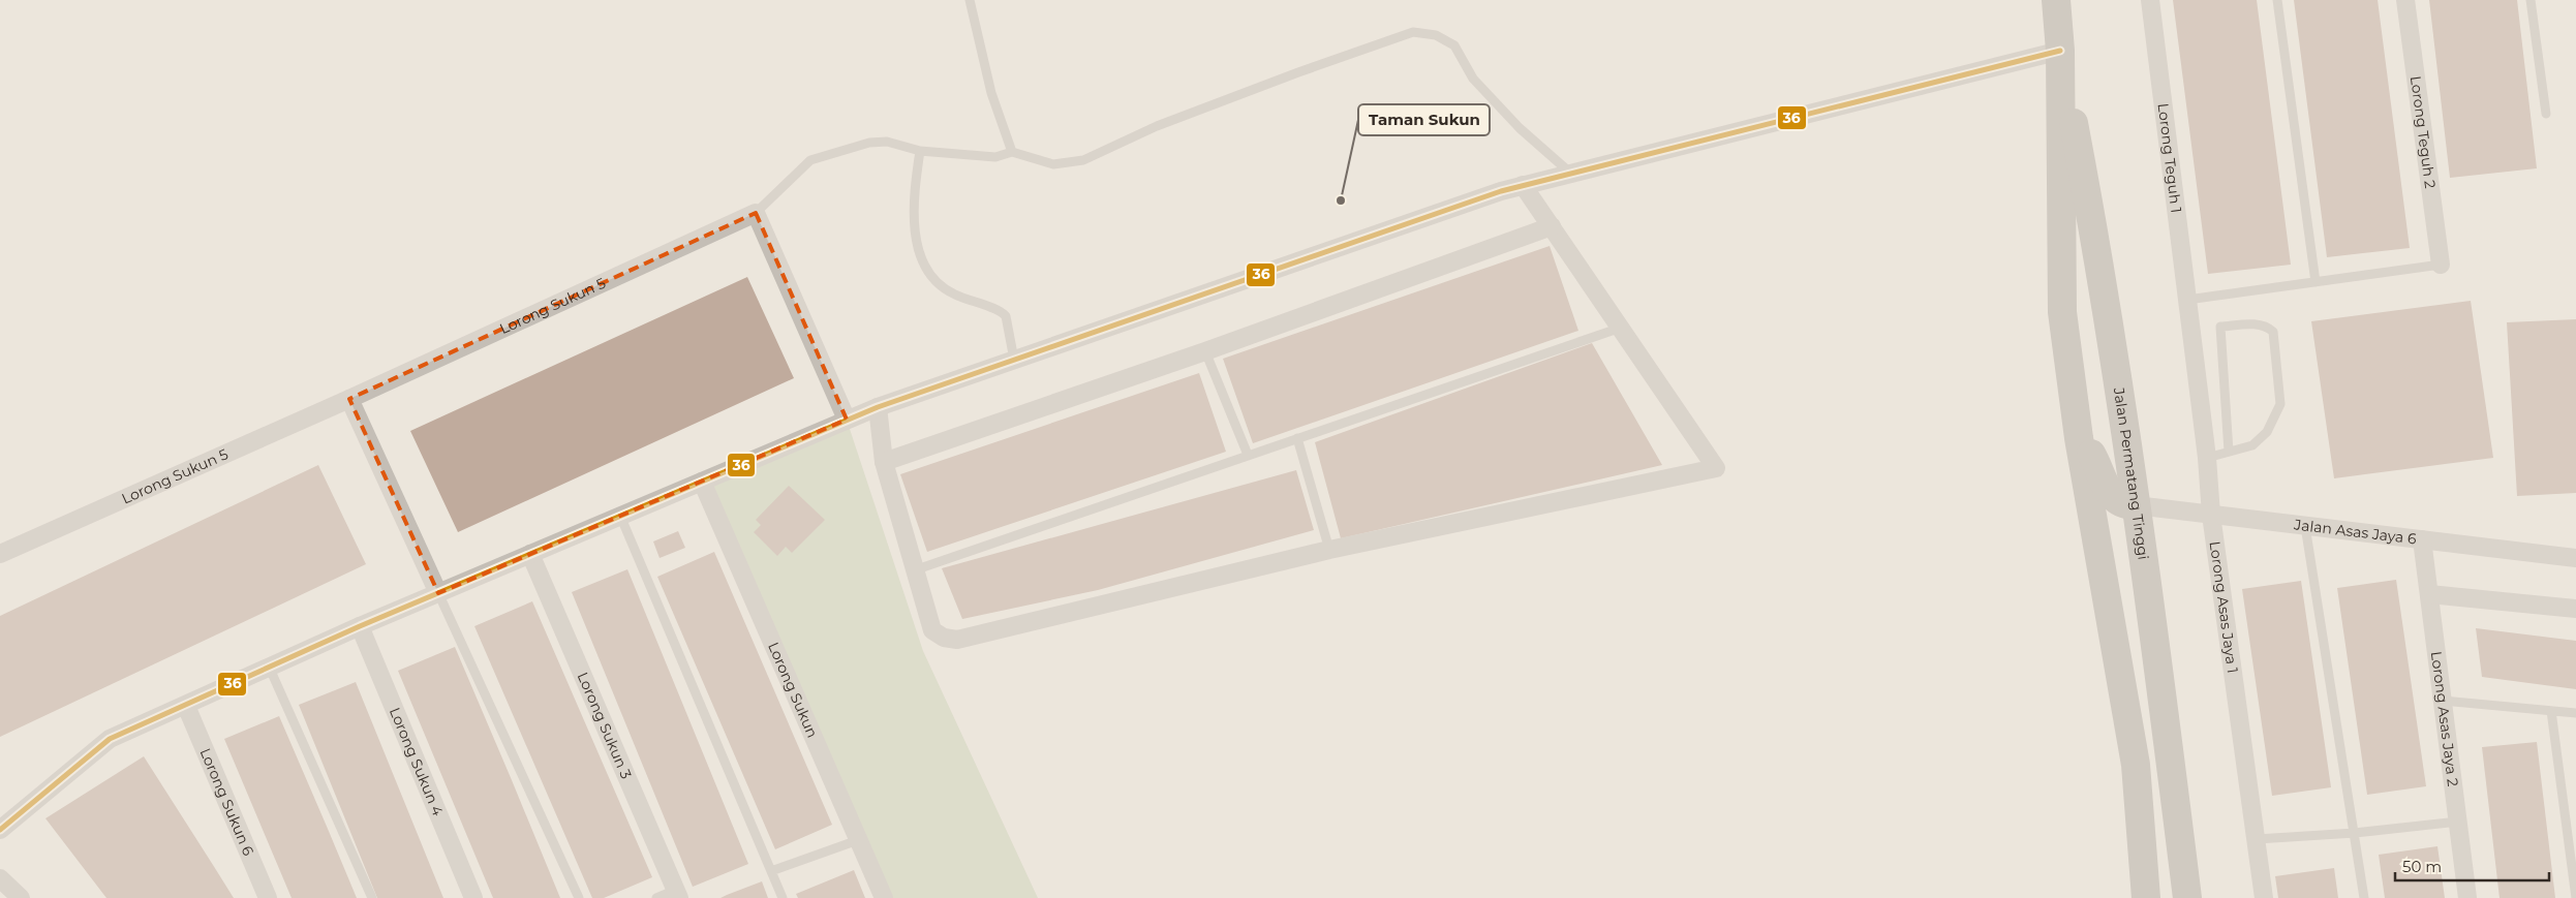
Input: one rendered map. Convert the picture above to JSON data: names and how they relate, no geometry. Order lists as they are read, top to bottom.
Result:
{
  "streets": {
    "highway": ["Jalan Permatang Tinggi"],
    "street": [
      "Lorong Teguh 2",
      "Lorong Teguh 1",
      "Lorong Sukun 5",
      "Jalan Asas Jaya 6",
      "Lorong Asas Jaya 1",
      "Lorong Sukun",
      "Lorong Asas Jaya 2",
      "Lorong Sukun 3",
      "Lorong Sukun 4",
      "Lorong Sukun 6"
    ]
  },
  "crossings": [
    ["Lorong Teguh 1", "Lorong Asas Jaya 1"],
    ["Jalan Permatang Tinggi", "Jalan Asas Jaya 6"],
    ["Jalan Asas Jaya 6", "Lorong Asas Jaya 1"],
    ["Jalan Asas Jaya 6", "Lorong Asas Jaya 2"]
  ],
  "places": ["Taman Sukun"],
  "lines": ["transit line 36"],
  "scale_bar": "50 m"
}
